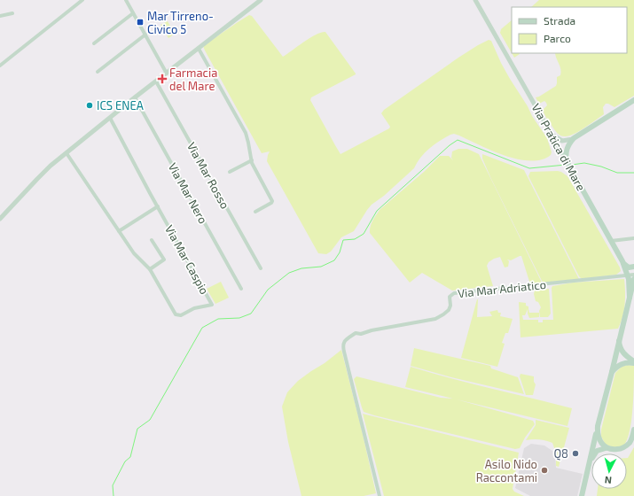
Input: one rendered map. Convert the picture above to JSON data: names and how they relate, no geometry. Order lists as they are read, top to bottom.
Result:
{
  "streets": {
    "main road": ["Via Pratica di Mare"],
    "street": [
      "Via Mar Rosso",
      "Via Mar Nero",
      "Via Mar Caspio",
      "Via Mar Adriatico"
    ]
  },
  "crossings": [
    ["Via Pratica di Mare", "Via Mar Adriatico"]
  ],
  "places": {
    "transit": ["Mar Tirreno- Civico 5"],
    "health": ["Farmacia del Mare"],
    "other": ["ICS ENEA", "Q8", "Asilo Nido Raccontami"]
  },
  "legend": ["Strada", "Parco"],
  "north": "bottom"
}
